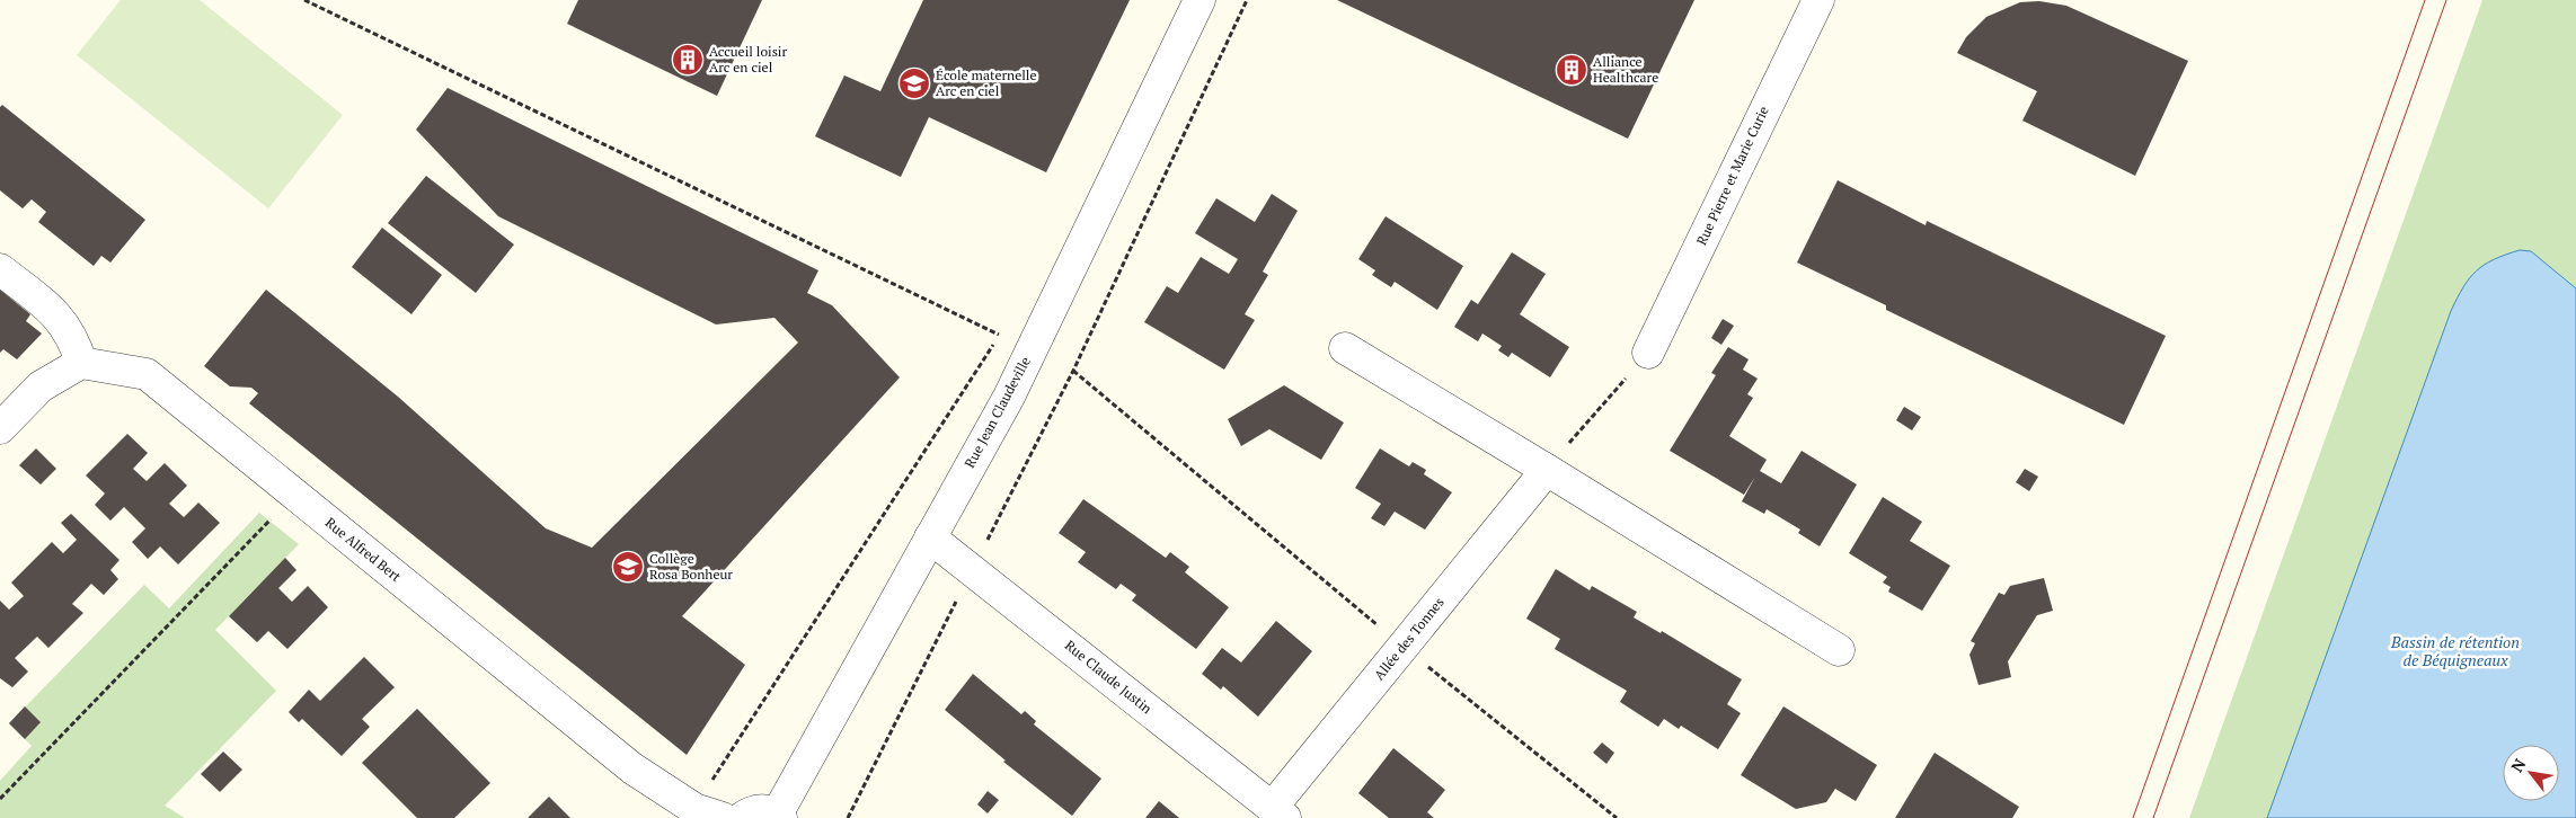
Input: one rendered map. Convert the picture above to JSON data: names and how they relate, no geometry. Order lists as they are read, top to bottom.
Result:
{
  "streets": {
    "street": [
      "Rue Pierre et Marie Curie",
      "Rue Jean Claudeville",
      "Rue Alfred Bert",
      "Allée des Tonnes",
      "Rue Claude Justin"
    ]
  },
  "crossings": [
    ["Rue Jean Claudeville", "Rue Claude Justin"],
    ["Allée des Tonnes", "Rue Claude Justin"]
  ],
  "water": ["Bassin de rétention de Béquigneaux"],
  "places": {
    "building": ["Accueil loisir Arc en ciel", "Alliance Healthcare"],
    "school or university": ["École maternelle Arc en ciel", "Collège Rosa Bonheur"]
  },
  "north": "top left"
}
